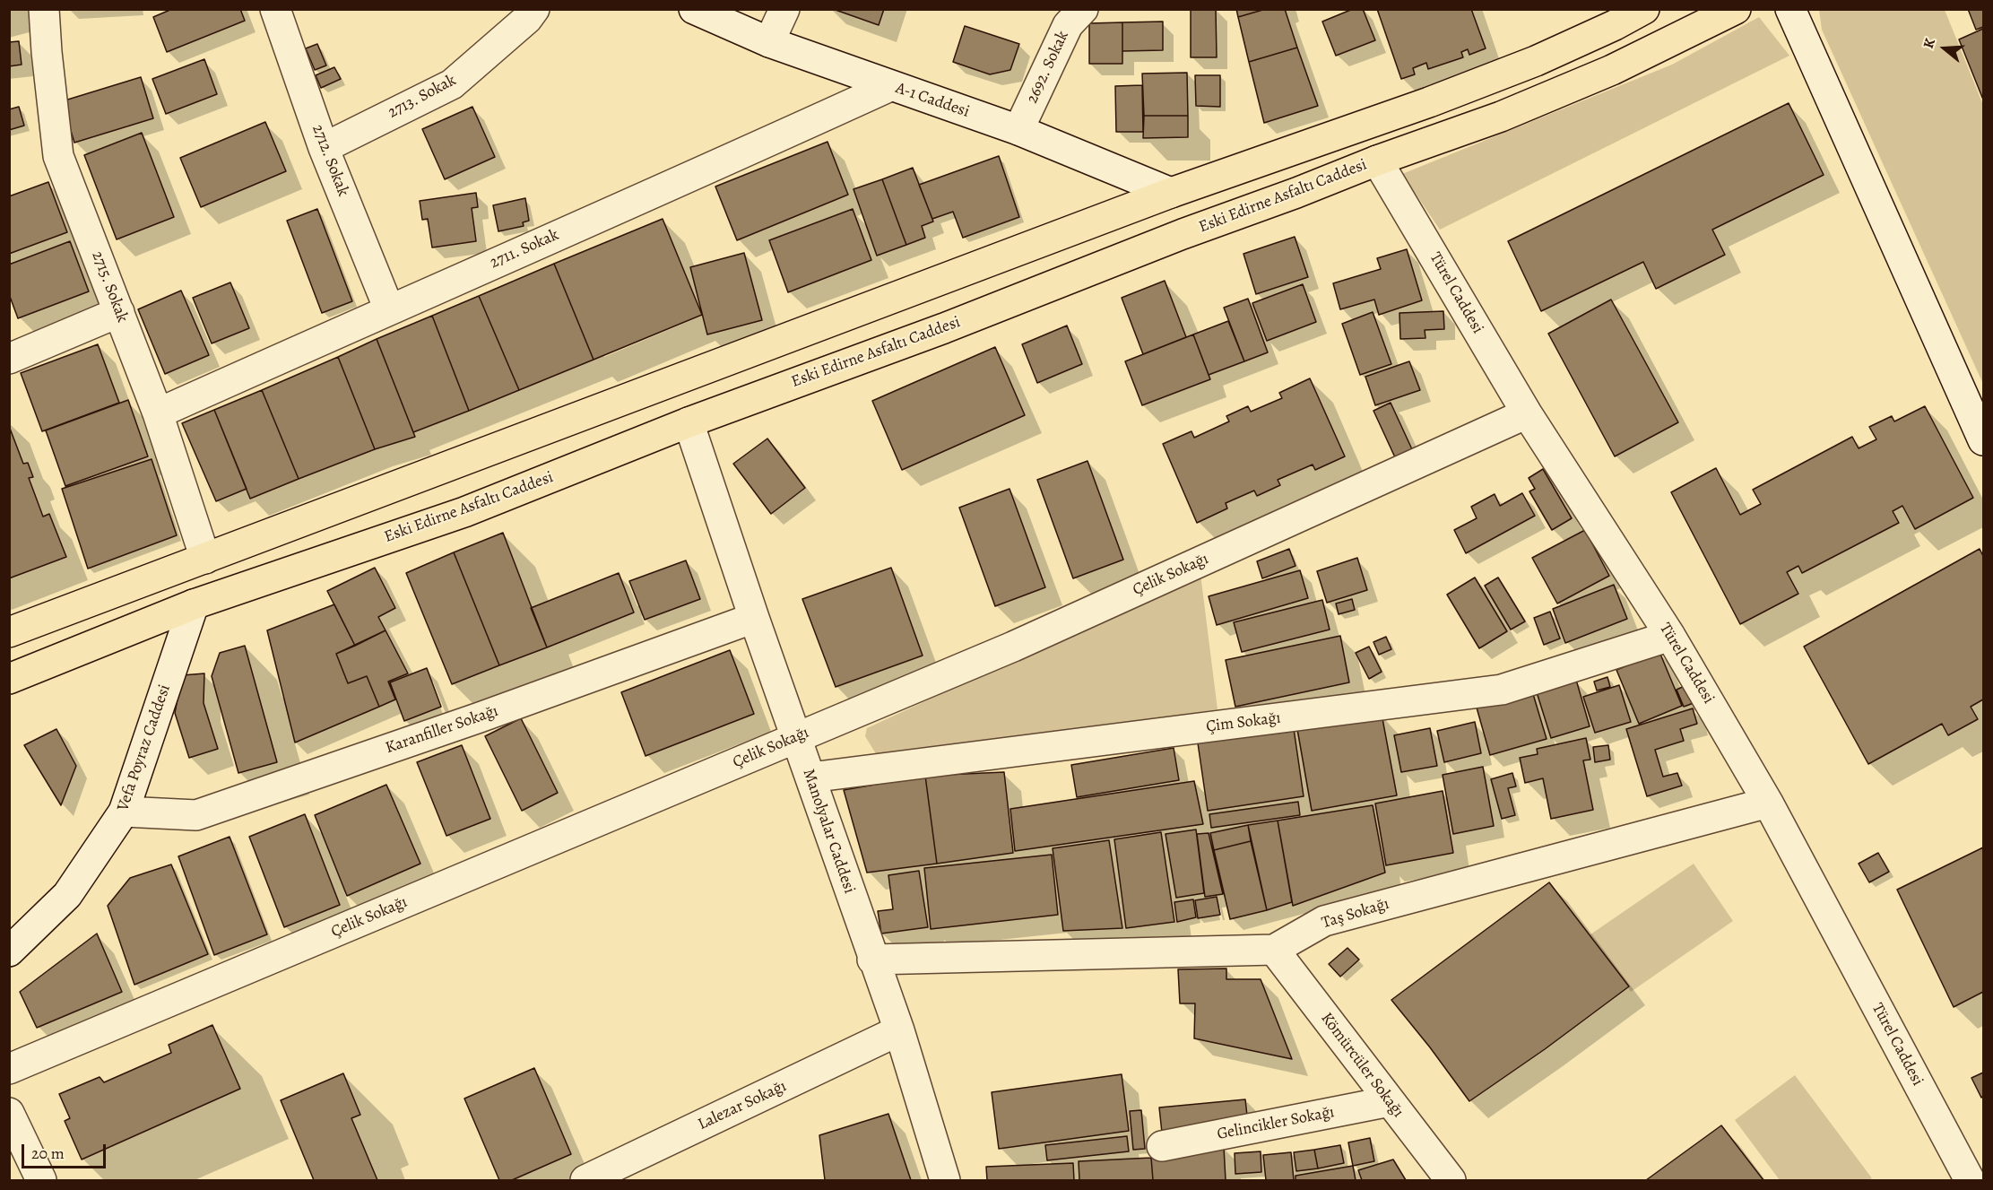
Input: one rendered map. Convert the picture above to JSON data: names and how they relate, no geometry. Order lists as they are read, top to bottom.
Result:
{
  "streets": {
    "main road": ["Eski Edirne Asfaltı Caddesi"],
    "street": [
      "2692. Sokak",
      "2713. Sokak",
      "A-1 Caddesi",
      "2712. Sokak",
      "2711. Sokak",
      "2715. Sokak",
      "Türel Caddesi",
      "Çelik Sokağı",
      "Çim Sokağı",
      "Karanfiller Sokağı",
      "Vefa Poyraz Caddesi",
      "Manolyalar Caddesi",
      "Taş Sokağı",
      "Kömürcüler Sokağı",
      "Lalezar Sokağı",
      "Gelincikler Sokağı"
    ]
  },
  "crossings": [
    ["2692. Sokak", "A-1 Caddesi"],
    ["2713. Sokak", "2712. Sokak"],
    ["A-1 Caddesi", "2711. Sokak"],
    ["2712. Sokak", "2711. Sokak"],
    ["Eski Edirne Asfaltı Caddesi", "Türel Caddesi"],
    ["Eski Edirne Asfaltı Caddesi", "Vefa Poyraz Caddesi"],
    ["Eski Edirne Asfaltı Caddesi", "Manolyalar Caddesi"],
    ["2711. Sokak", "2715. Sokak"],
    ["Türel Caddesi", "Çelik Sokağı"],
    ["Türel Caddesi", "Çim Sokağı"],
    ["Türel Caddesi", "Taş Sokağı"],
    ["Çelik Sokağı", "Manolyalar Caddesi"],
    ["Çim Sokağı", "Manolyalar Caddesi"],
    ["Karanfiller Sokağı", "Vefa Poyraz Caddesi"],
    ["Karanfiller Sokağı", "Manolyalar Caddesi"],
    ["Manolyalar Caddesi", "Taş Sokağı"],
    ["Manolyalar Caddesi", "Lalezar Sokağı"],
    ["Taş Sokağı", "Kömürcüler Sokağı"],
    ["Kömürcüler Sokağı", "Gelincikler Sokağı"]
  ],
  "scale_bar": "20 m",
  "north": "left"
}
